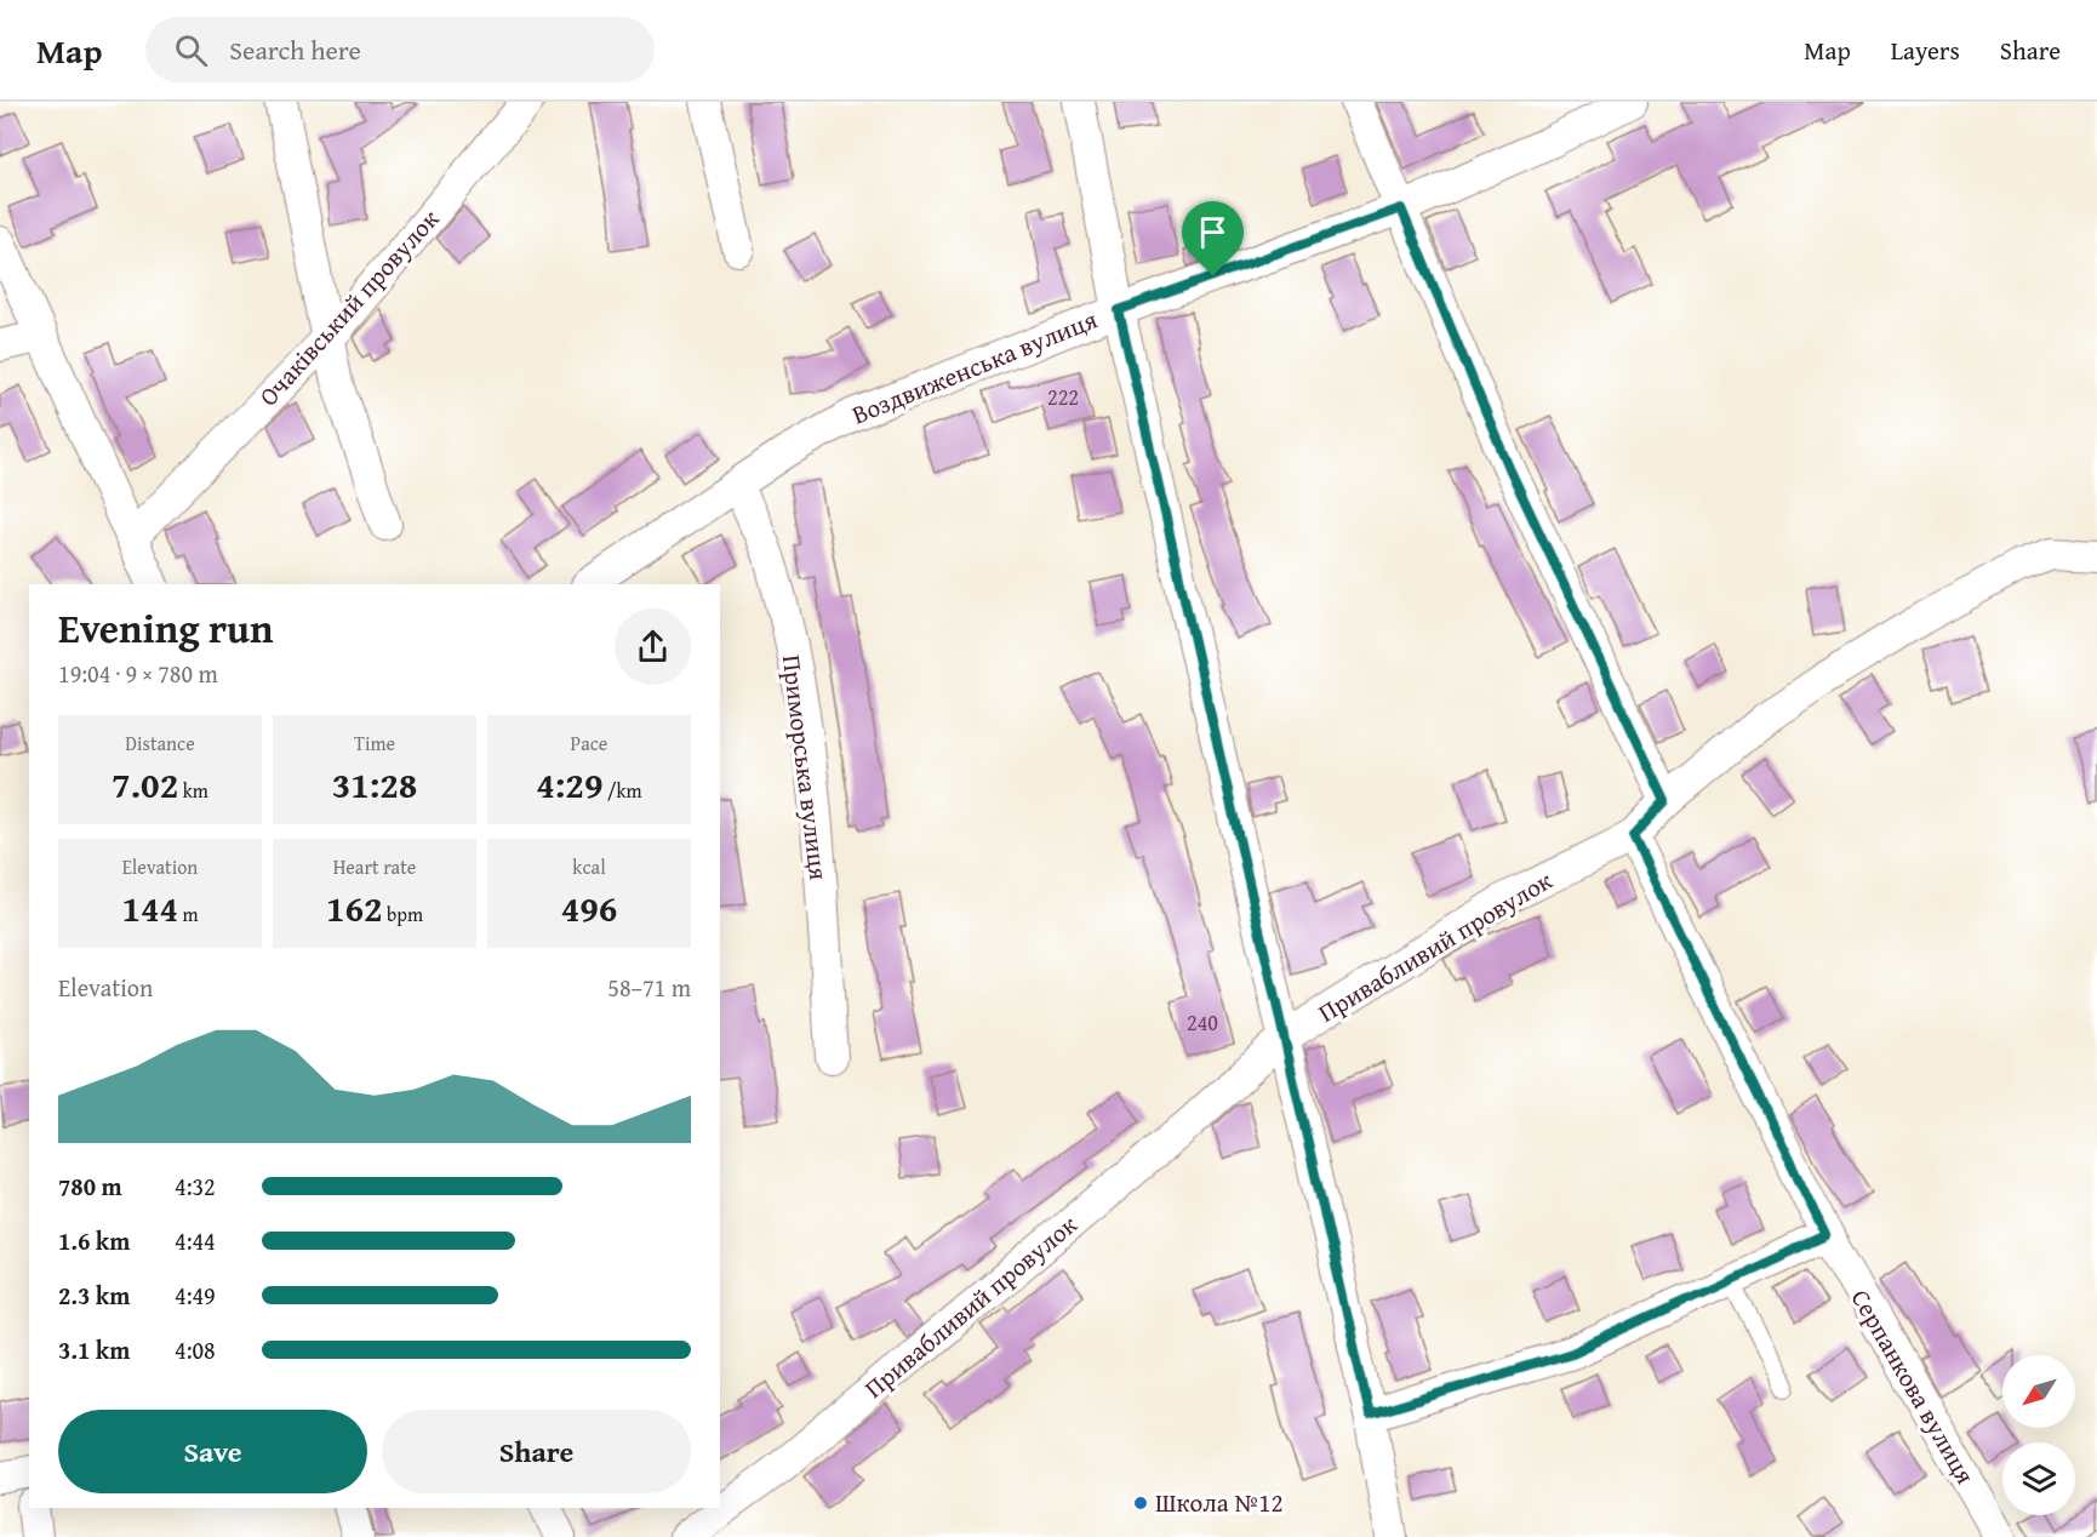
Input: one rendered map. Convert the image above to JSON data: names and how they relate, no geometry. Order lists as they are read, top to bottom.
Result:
{
  "streets": {
    "street": [
      "Очаківський провулок",
      "Воздвиженська вулиця",
      "Приморська вулиця",
      "Привабливий провулок",
      "Серпанкова вулиця"
    ]
  },
  "crossings": [
    ["Воздвиженська вулиця", "Приморська вулиця"],
    ["Привабливий провулок", "Серпанкова вулиця"]
  ],
  "places": ["Школа №12"],
  "house_numbers": ["222", "240"],
  "north": "bottom left",
  "page": {
    "header": "Map",
    "search": "Search here",
    "nav": ["Map", "Layers", "Share"],
    "heading": ["Evening run", "19:04 · 9 × 780 m"],
    "stats": [
      ["Distance", "7.02 km"],
      ["Time", "31:28"],
      ["Pace", "4:29 /km"],
      ["Elevation", "144 m"],
      ["Heart rate", "162 bpm"],
      ["kcal", "496"]
    ],
    "chart": ["Elevation", "58–71 m"],
    "list": [
      {
        "name": "780 m",
        "note": "4:32"
      },
      {
        "name": "1.6 km",
        "note": "4:44"
      },
      {
        "name": "2.3 km",
        "note": "4:49"
      },
      {
        "name": "3.1 km",
        "note": "4:08"
      }
    ],
    "buttons": ["Save", "Share"]
  }
}
